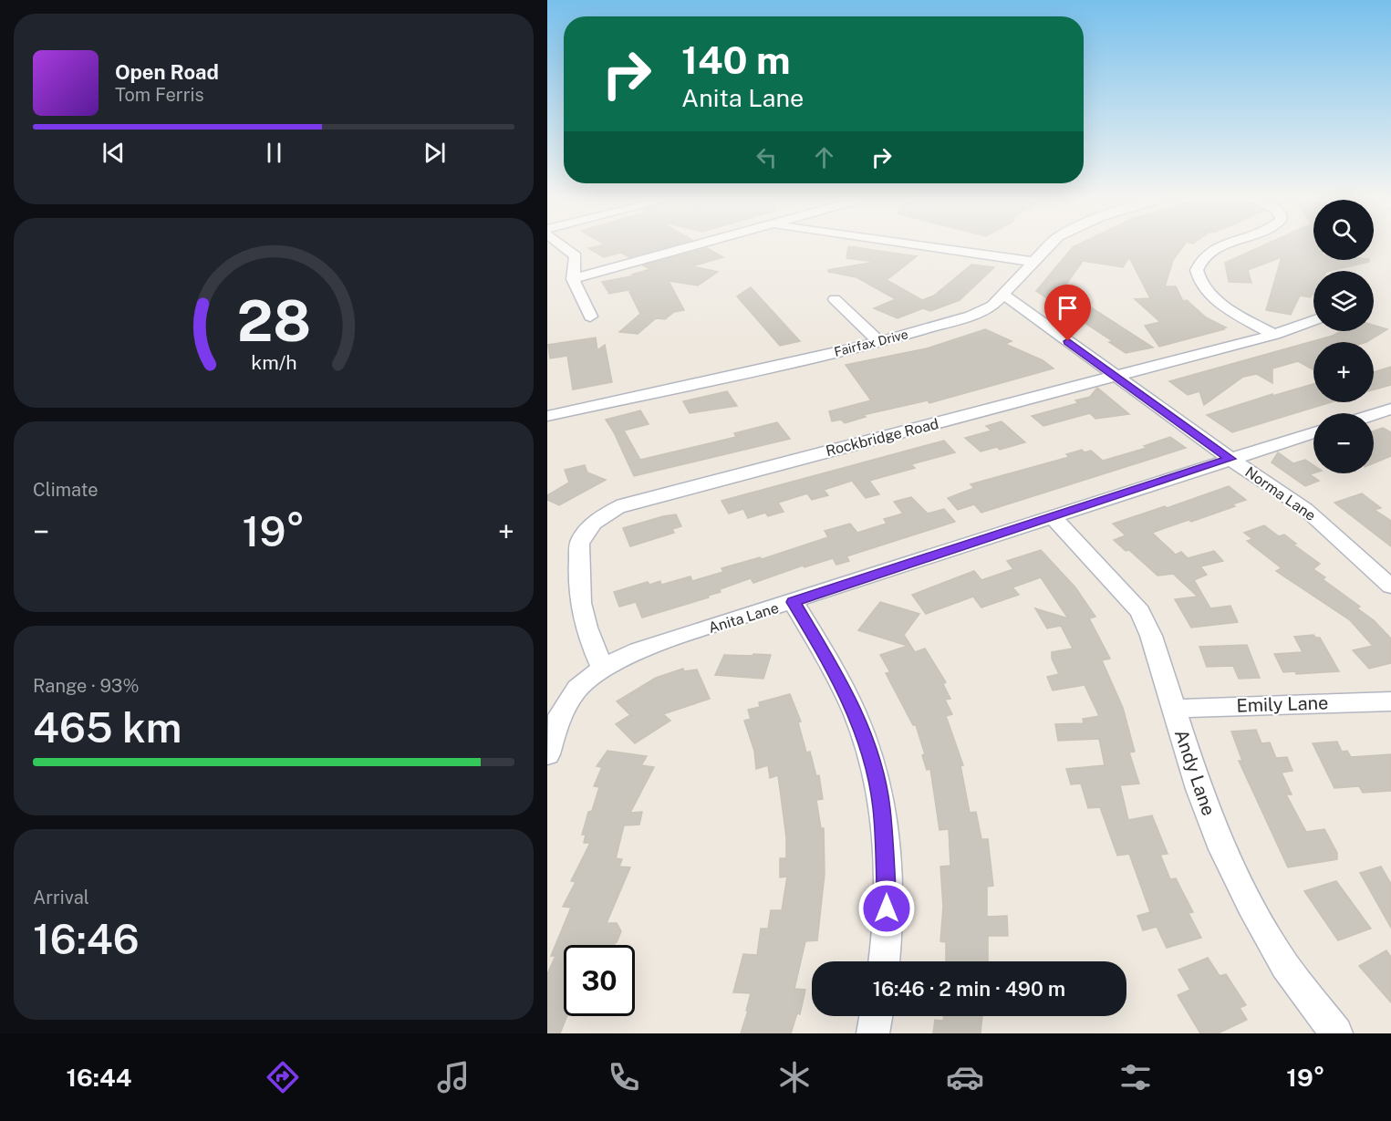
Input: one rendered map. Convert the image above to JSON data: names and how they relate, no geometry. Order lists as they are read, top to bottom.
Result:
{
  "streets": {
    "street": [
      "Fairfax Drive",
      "Rockbridge Road",
      "Norma Lane",
      "Anita Lane",
      "Emily Lane",
      "Andy Lane"
    ]
  },
  "crossings": [
    ["Fairfax Drive", "Norma Lane"],
    ["Rockbridge Road", "Norma Lane"],
    ["Rockbridge Road", "Anita Lane"],
    ["Norma Lane", "Anita Lane"],
    ["Anita Lane", "Andy Lane"],
    ["Emily Lane", "Andy Lane"]
  ],
  "page": {
    "turn": ["140 m", "Anita Lane"],
    "song": ["Open Road", "Tom Ferris"],
    "map_buttons": ["+", "−"],
    "tile": [
      "Climate",
      ["Range · 93%", "465 km"],
      ["Arrival", "16:46"]
    ],
    "heat": ["−", "19°", "+"],
    "limit": "30",
    "trip": "16:46 · 2 min · 490 m",
    "tabs": ["16:44", "19°"],
    "gauge": ["28", "km/h"]
  }
}
